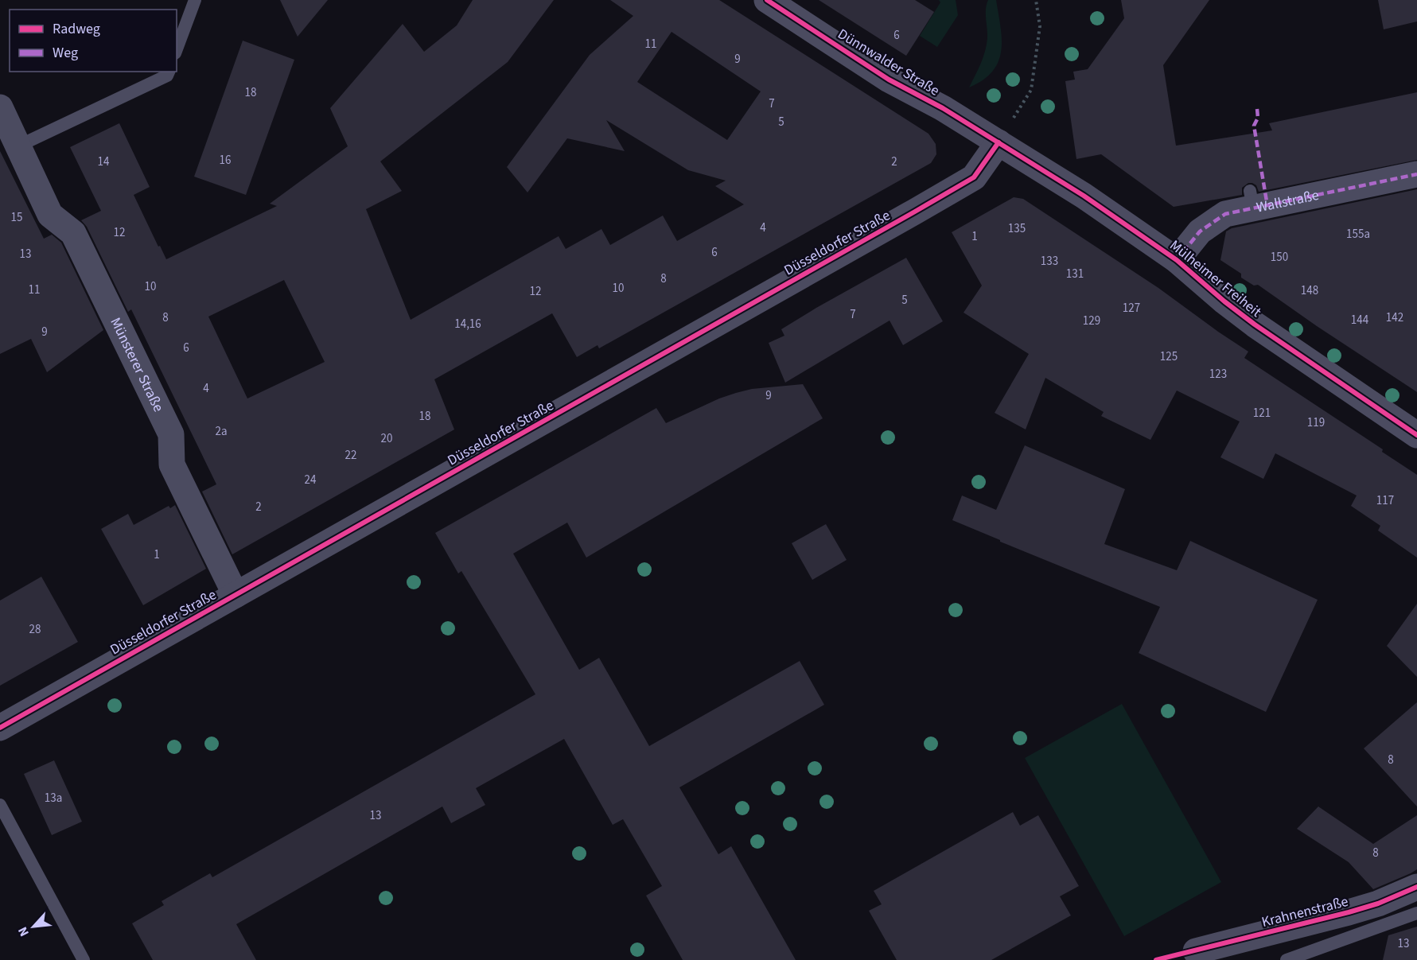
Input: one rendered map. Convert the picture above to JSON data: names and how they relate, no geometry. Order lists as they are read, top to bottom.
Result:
{
  "streets": {
    "street": [
      "Dünnwalder Straße",
      "Wallstraße",
      "Düsseldorfer Straße",
      "Mülheimer Freiheit",
      "Münsterer Straße",
      "Krahnenstraße"
    ]
  },
  "crossings": [
    ["Dünnwalder Straße", "Düsseldorfer Straße"],
    ["Dünnwalder Straße", "Mülheimer Freiheit"],
    ["Wallstraße", "Mülheimer Freiheit"],
    ["Düsseldorfer Straße", "Mülheimer Freiheit"],
    ["Düsseldorfer Straße", "Münsterer Straße"]
  ],
  "house_numbers": [
    "6",
    "11",
    "9",
    "18",
    "7",
    "5",
    "16",
    "14",
    "2",
    "15",
    "4",
    "135",
    "12",
    "155a",
    "1",
    "6",
    "13",
    "150",
    "133",
    "131",
    "8",
    "10",
    "10",
    "11",
    "148",
    "12",
    "5",
    "127",
    "7",
    "8",
    "142",
    "144",
    "129",
    "14,16",
    "9",
    "6",
    "125",
    "123",
    "4",
    "9",
    "121",
    "18",
    "119",
    "2a",
    "20",
    "22",
    "24",
    "117",
    "2",
    "1",
    "28",
    "8",
    "13a",
    "13",
    "8",
    "13"
  ],
  "legend": ["Radweg", "Weg"],
  "north": "bottom left"
}
